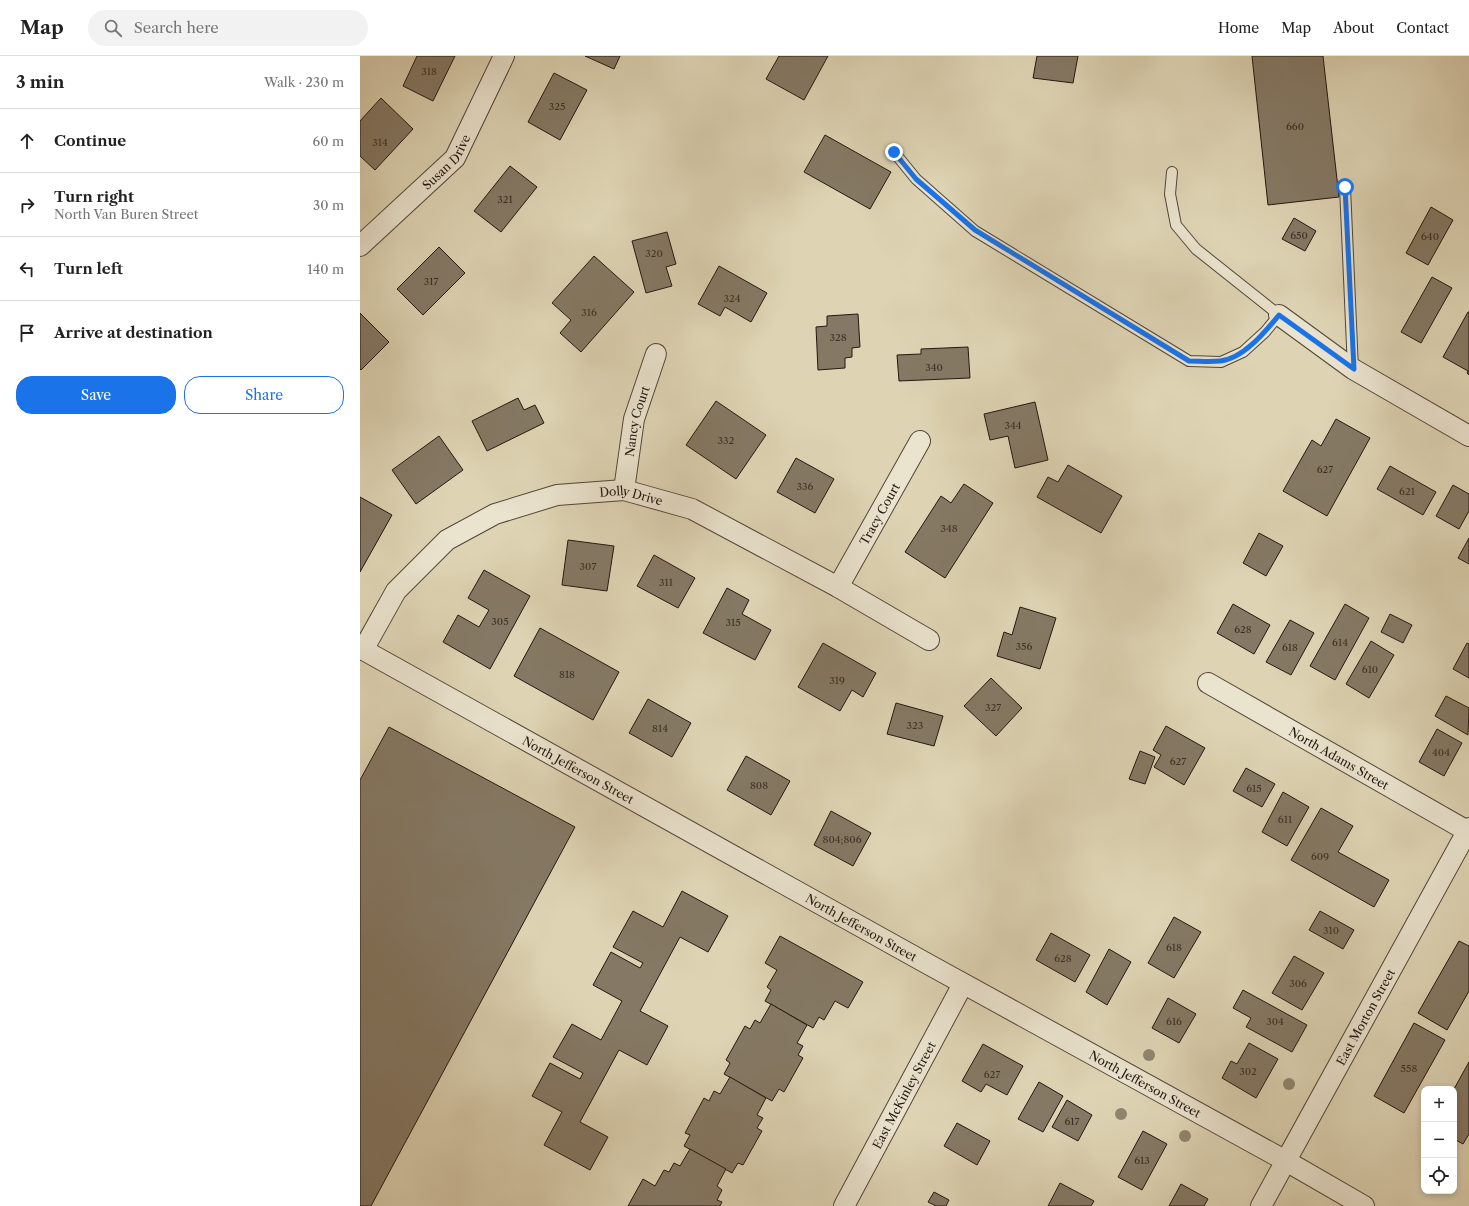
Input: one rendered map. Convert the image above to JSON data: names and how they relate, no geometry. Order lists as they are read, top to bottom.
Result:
{
  "streets": {
    "street": [
      "Susan Drive",
      "Nancy Court",
      "Dolly Drive",
      "Tracy Court",
      "North Adams Street",
      "North Jefferson Street",
      "East Morton Street",
      "East McKinley Street"
    ]
  },
  "crossings": [
    ["Nancy Court", "Dolly Drive"],
    ["Dolly Drive", "Tracy Court"],
    ["Dolly Drive", "North Jefferson Street"],
    ["North Adams Street", "East Morton Street"],
    ["North Jefferson Street", "East Morton Street"],
    ["North Jefferson Street", "East McKinley Street"]
  ],
  "house_numbers": [
    "318",
    "325",
    "660",
    "314",
    "321",
    "650",
    "640",
    "320",
    "317",
    "324",
    "316",
    "328",
    "340",
    "344",
    "332",
    "627",
    "336",
    "621",
    "348",
    "307",
    "311",
    "305",
    "315",
    "628",
    "614",
    "356",
    "618",
    "610",
    "818",
    "319",
    "327",
    "323",
    "814",
    "404",
    "627",
    "808",
    "615",
    "611",
    "804;806",
    "609",
    "310",
    "618",
    "628",
    "306",
    "616",
    "304",
    "558",
    "302",
    "627",
    "617",
    "613"
  ],
  "page": {
    "header": "Map",
    "search": "Search here",
    "nav": [
      "Home",
      "Map",
      "About",
      "Contact"
    ],
    "heading": ["3 min", "Walk · 230 m"],
    "list": [
      ["Continue", "60 m"],
      ["Turn right", "North Van Buren Street", "30 m"],
      ["Turn left", "140 m"],
      "Arrive at destination"
    ],
    "buttons": ["Save", "Share"],
    "map_buttons": ["+", "−"]
  }
}
